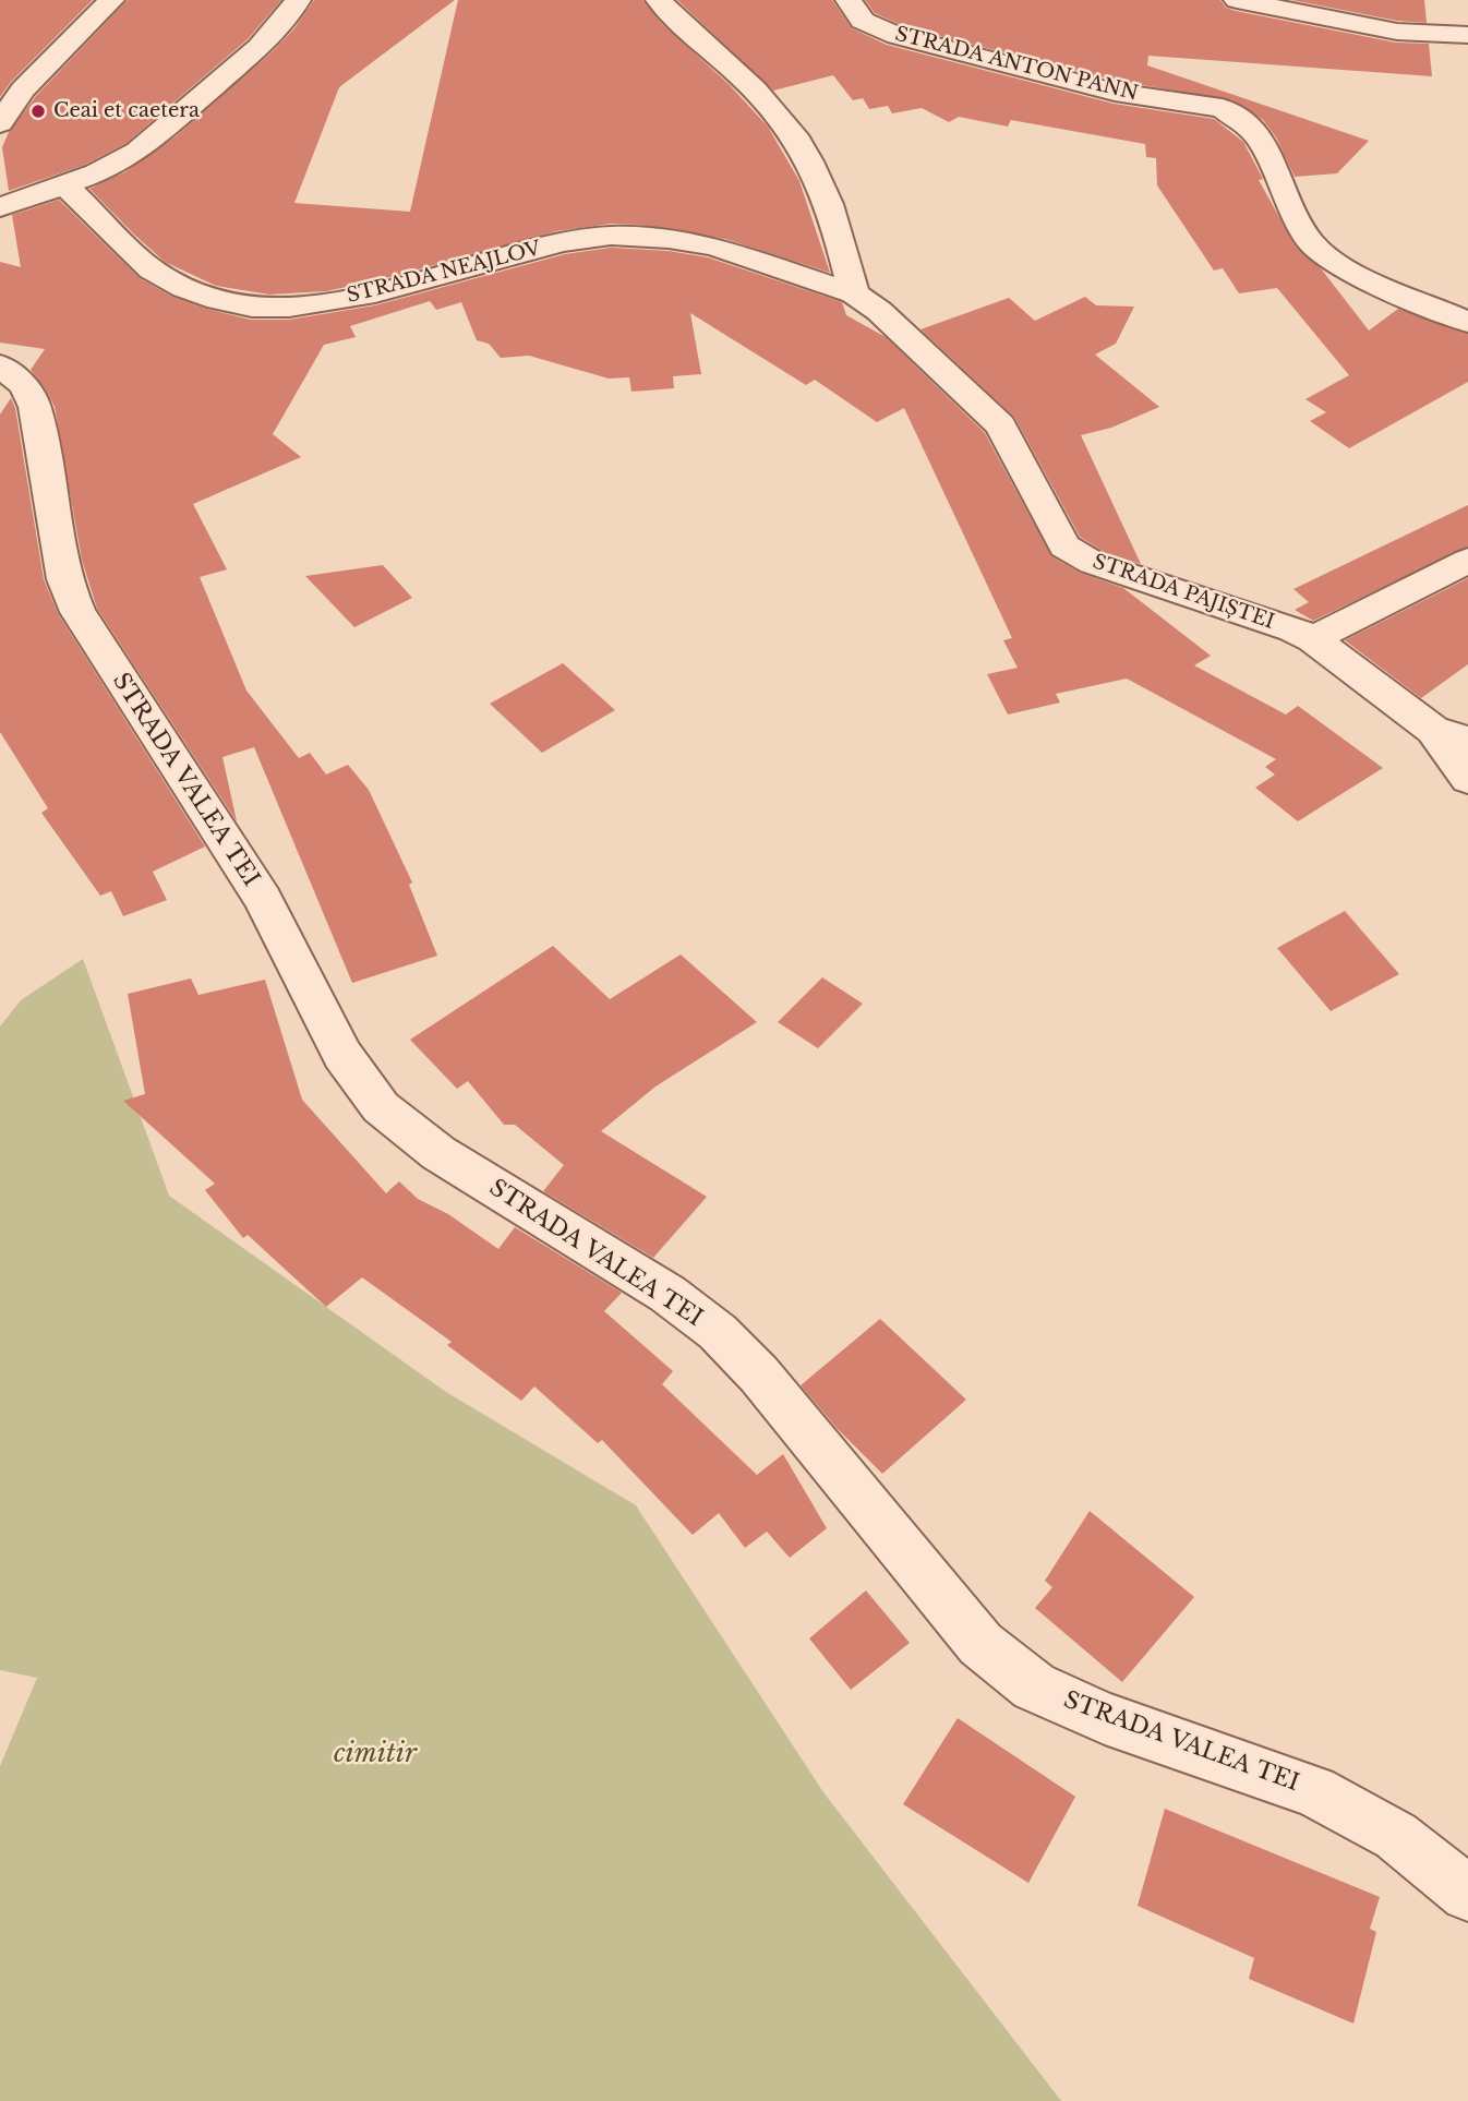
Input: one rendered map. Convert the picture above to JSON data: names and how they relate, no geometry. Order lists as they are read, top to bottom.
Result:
{
  "streets": {
    "street": [
      "STRADA ANTON PANN",
      "STRADA NEAJLOV",
      "STRADA PAJIȘTEI",
      "STRADA VALEA TEI"
    ]
  },
  "crossings": [
    ["STRADA NEAJLOV", "STRADA PAJIȘTEI"]
  ],
  "parks": ["cimitir"],
  "places": ["Ceai et caetera"]
}
